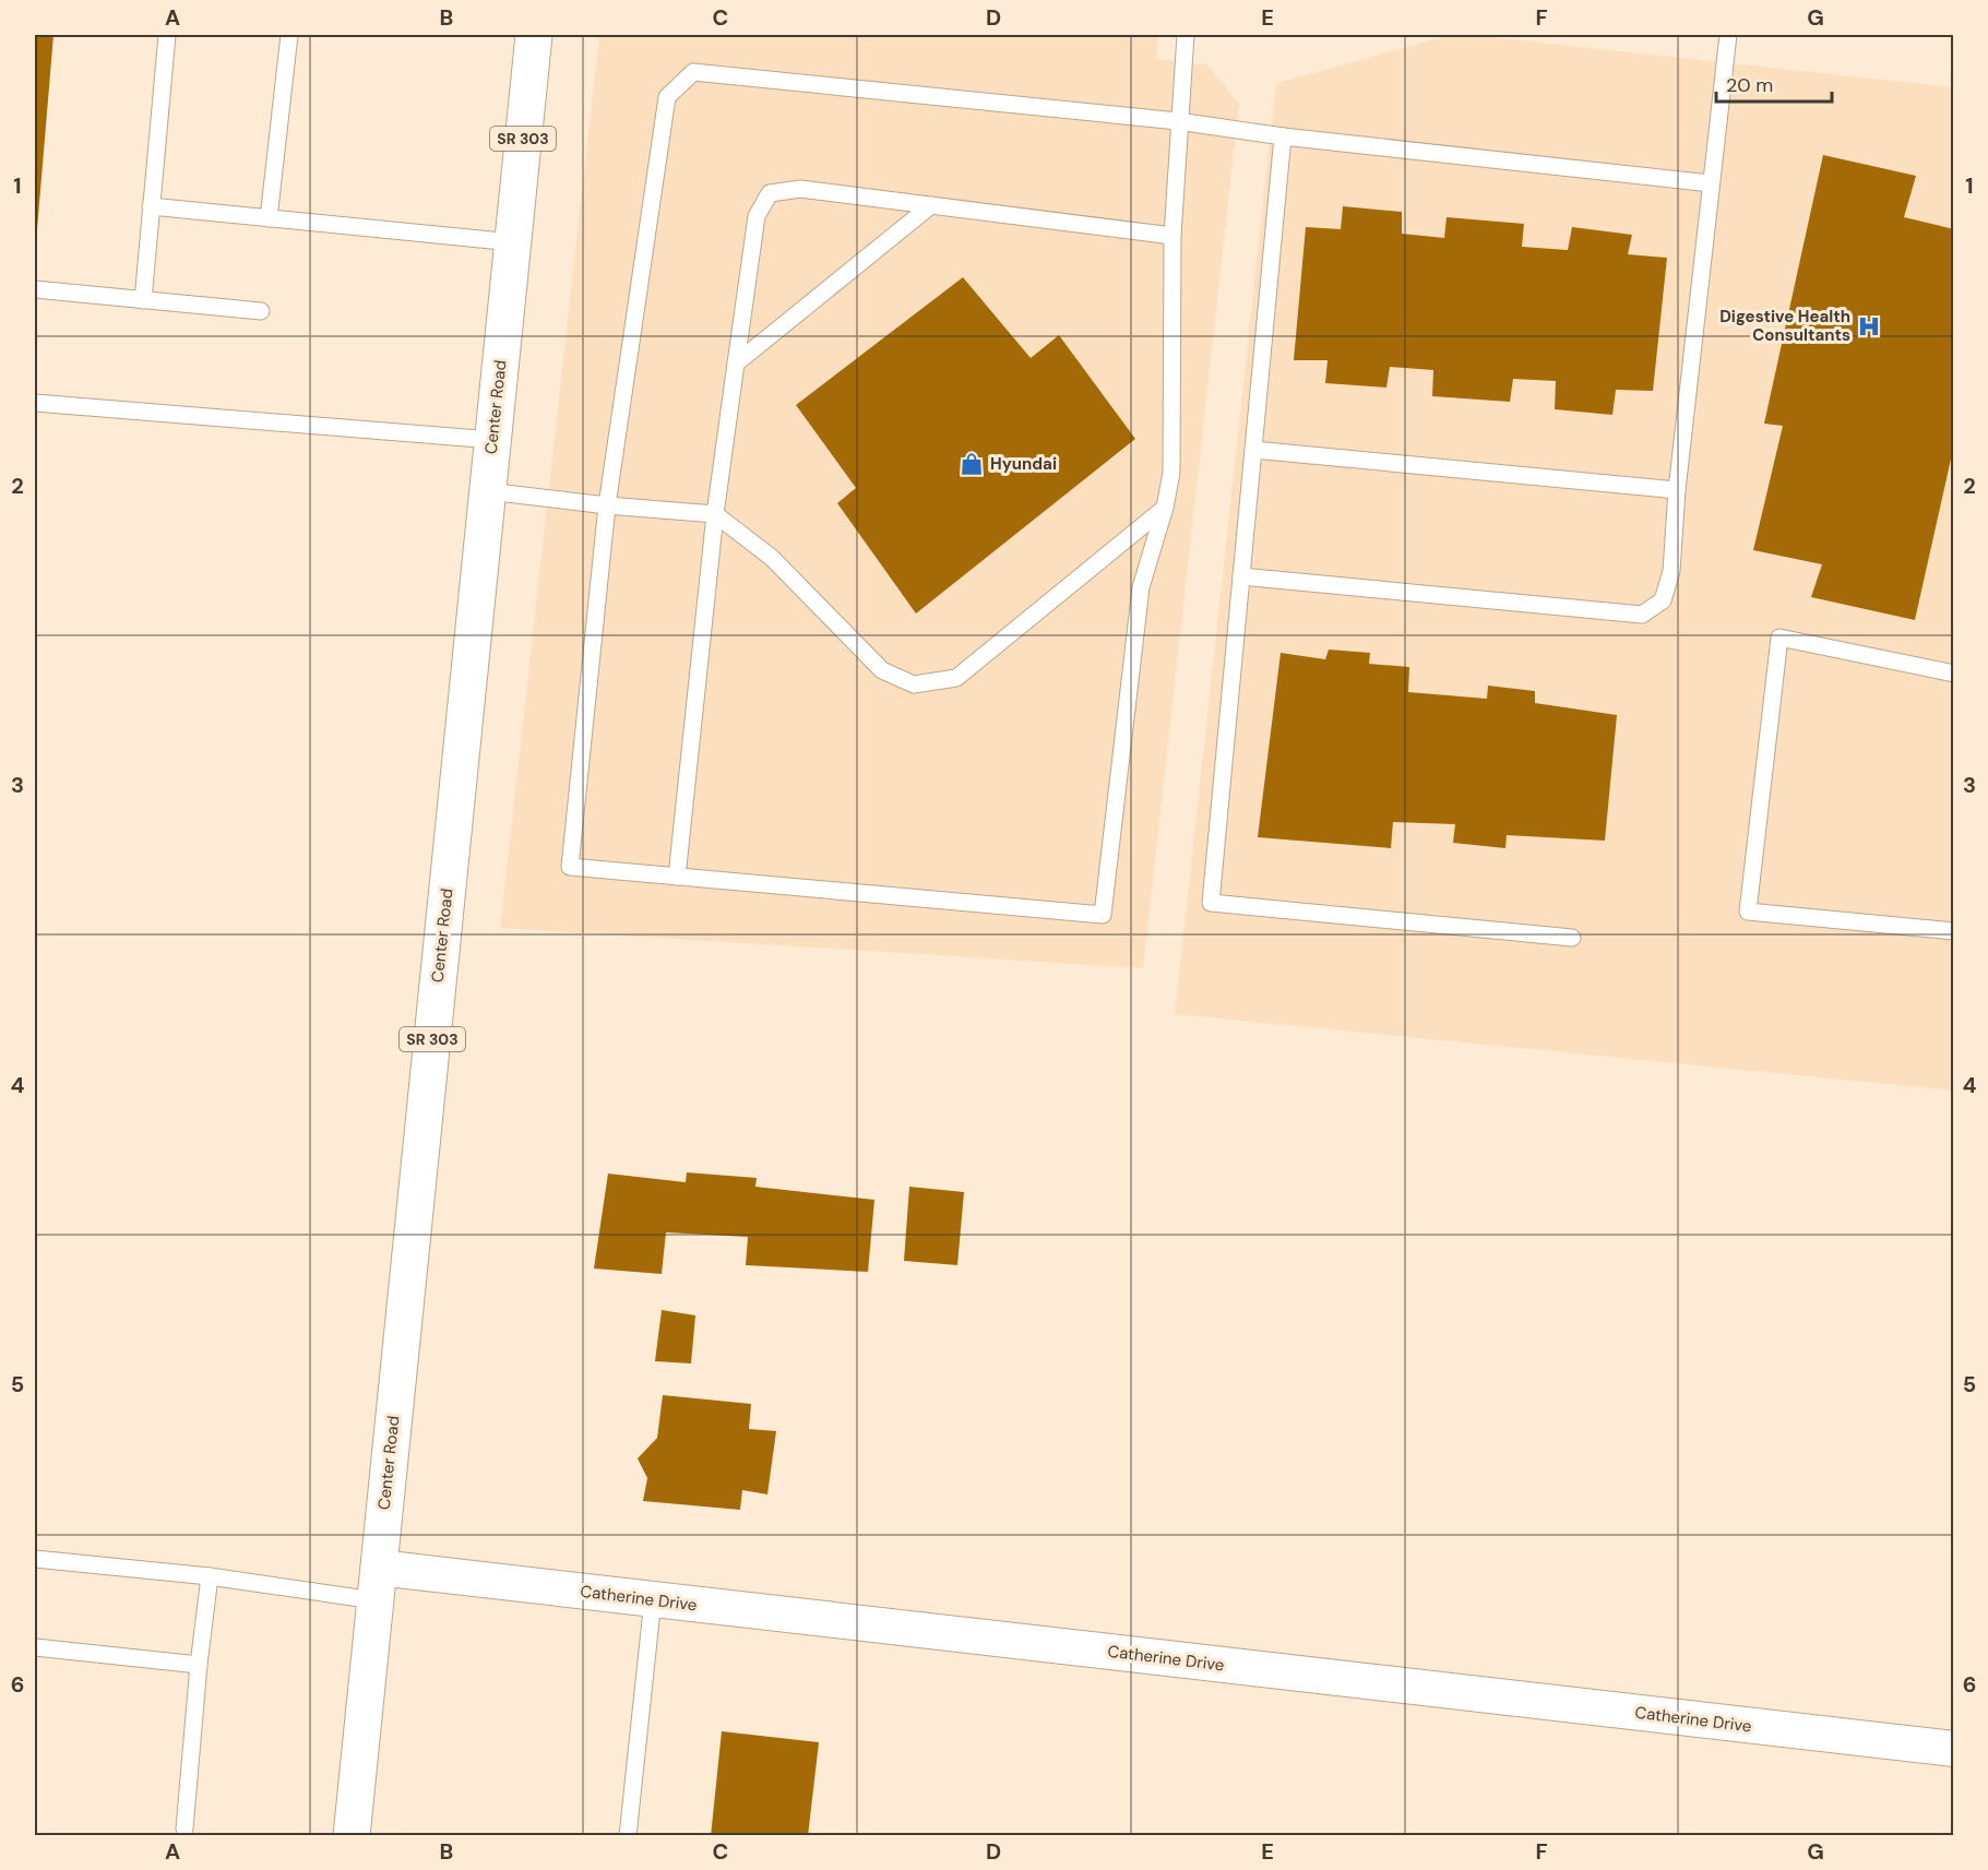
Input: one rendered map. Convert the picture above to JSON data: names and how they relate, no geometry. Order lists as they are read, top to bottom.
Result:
{
  "streets": {
    "main road": ["SR 303", "Center Road"],
    "street": ["Catherine Drive"]
  },
  "crossings": [
    ["Center Road", "Catherine Drive"]
  ],
  "places": {
    "hospital": ["Digestive Health Consultants"],
    "shop": ["Hyundai"]
  },
  "scale_bar": "20 m",
  "grid": {
    "columns": [
      "A",
      "B",
      "C",
      "D",
      "E",
      "F",
      "G"
    ],
    "rows": [
      "1",
      "2",
      "3",
      "4",
      "5",
      "6"
    ]
  }
}
